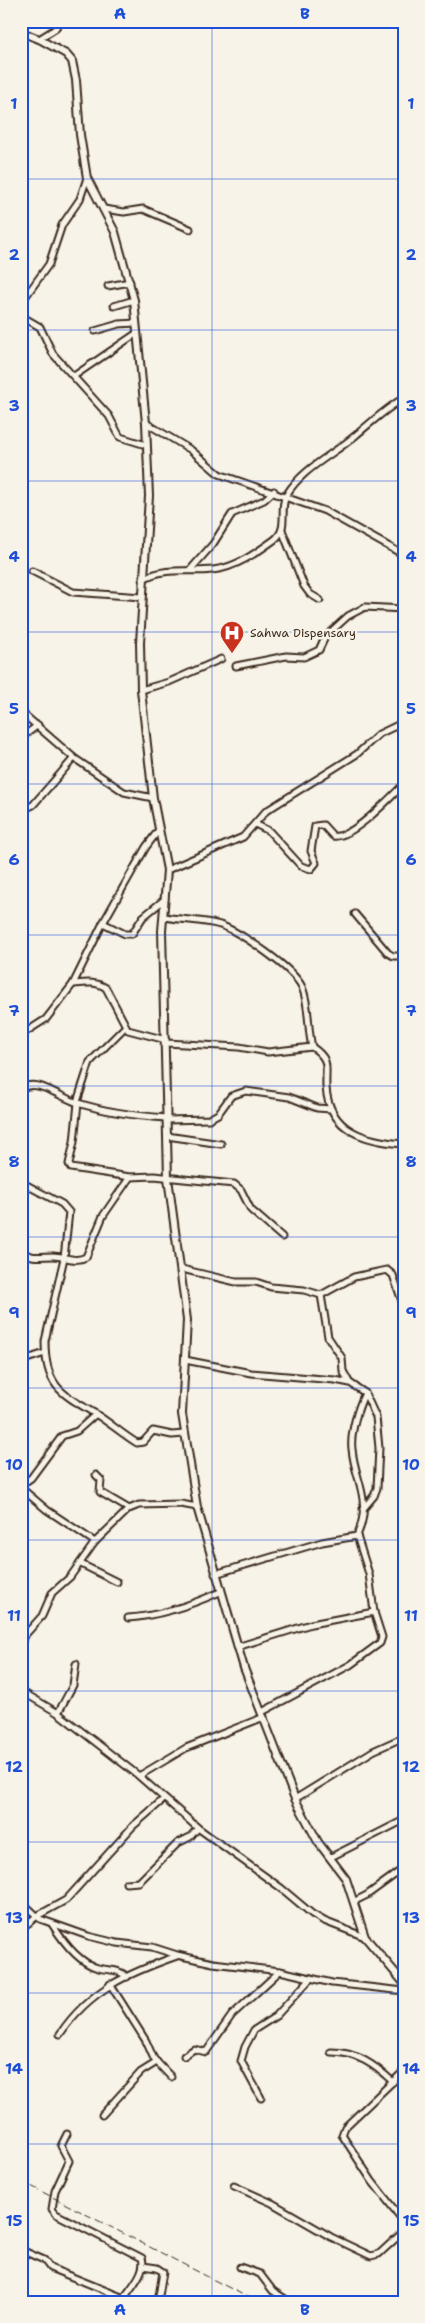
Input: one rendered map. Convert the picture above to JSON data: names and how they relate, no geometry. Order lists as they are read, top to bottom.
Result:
{
  "places": {
    "hospital": ["Sahwa Dispensary"]
  },
  "grid": {
    "columns": ["A", "B"],
    "rows": [
      "1",
      "2",
      "3",
      "4",
      "5",
      "6",
      "7",
      "8",
      "9",
      "10",
      "11",
      "12",
      "13",
      "14",
      "15"
    ]
  }
}
